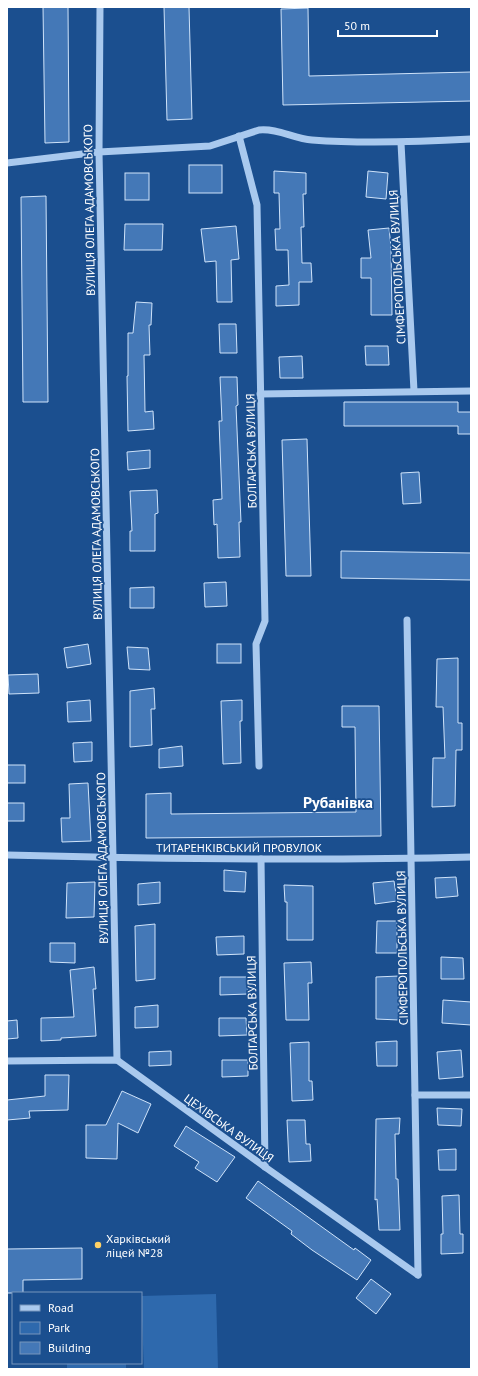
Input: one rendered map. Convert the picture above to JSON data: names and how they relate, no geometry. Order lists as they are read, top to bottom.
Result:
{
  "streets": {
    "street": [
      "ВУЛИЦЯ ОЛЕГА АДАМОВСЬКОГО",
      "СІМФЕРОПОЛЬСЬКА ВУЛИЦЯ",
      "БОЛГАРСЬКА ВУЛИЦЯ",
      "ТИТАРЕНКІВСЬКИЙ ПРОВУЛОК",
      "ЦЕХІВСЬКА ВУЛИЦЯ"
    ]
  },
  "crossings": [
    ["ВУЛИЦЯ ОЛЕГА АДАМОВСЬКОГО", "ТИТАРЕНКІВСЬКИЙ ПРОВУЛОК"],
    ["ВУЛИЦЯ ОЛЕГА АДАМОВСЬКОГО", "ЦЕХІВСЬКА ВУЛИЦЯ"],
    ["СІМФЕРОПОЛЬСЬКА ВУЛИЦЯ", "ТИТАРЕНКІВСЬКИЙ ПРОВУЛОК"],
    ["СІМФЕРОПОЛЬСЬКА ВУЛИЦЯ", "ЦЕХІВСЬКА ВУЛИЦЯ"],
    ["БОЛГАРСЬКА ВУЛИЦЯ", "ТИТАРЕНКІВСЬКИЙ ПРОВУЛОК"],
    ["БОЛГАРСЬКА ВУЛИЦЯ", "ЦЕХІВСЬКА ВУЛИЦЯ"]
  ],
  "districts": ["Рубанівка"],
  "places": ["Харківський ліцей №28"],
  "legend": ["Road", "Park", "Building"],
  "scale_bar": "50 m"
}
